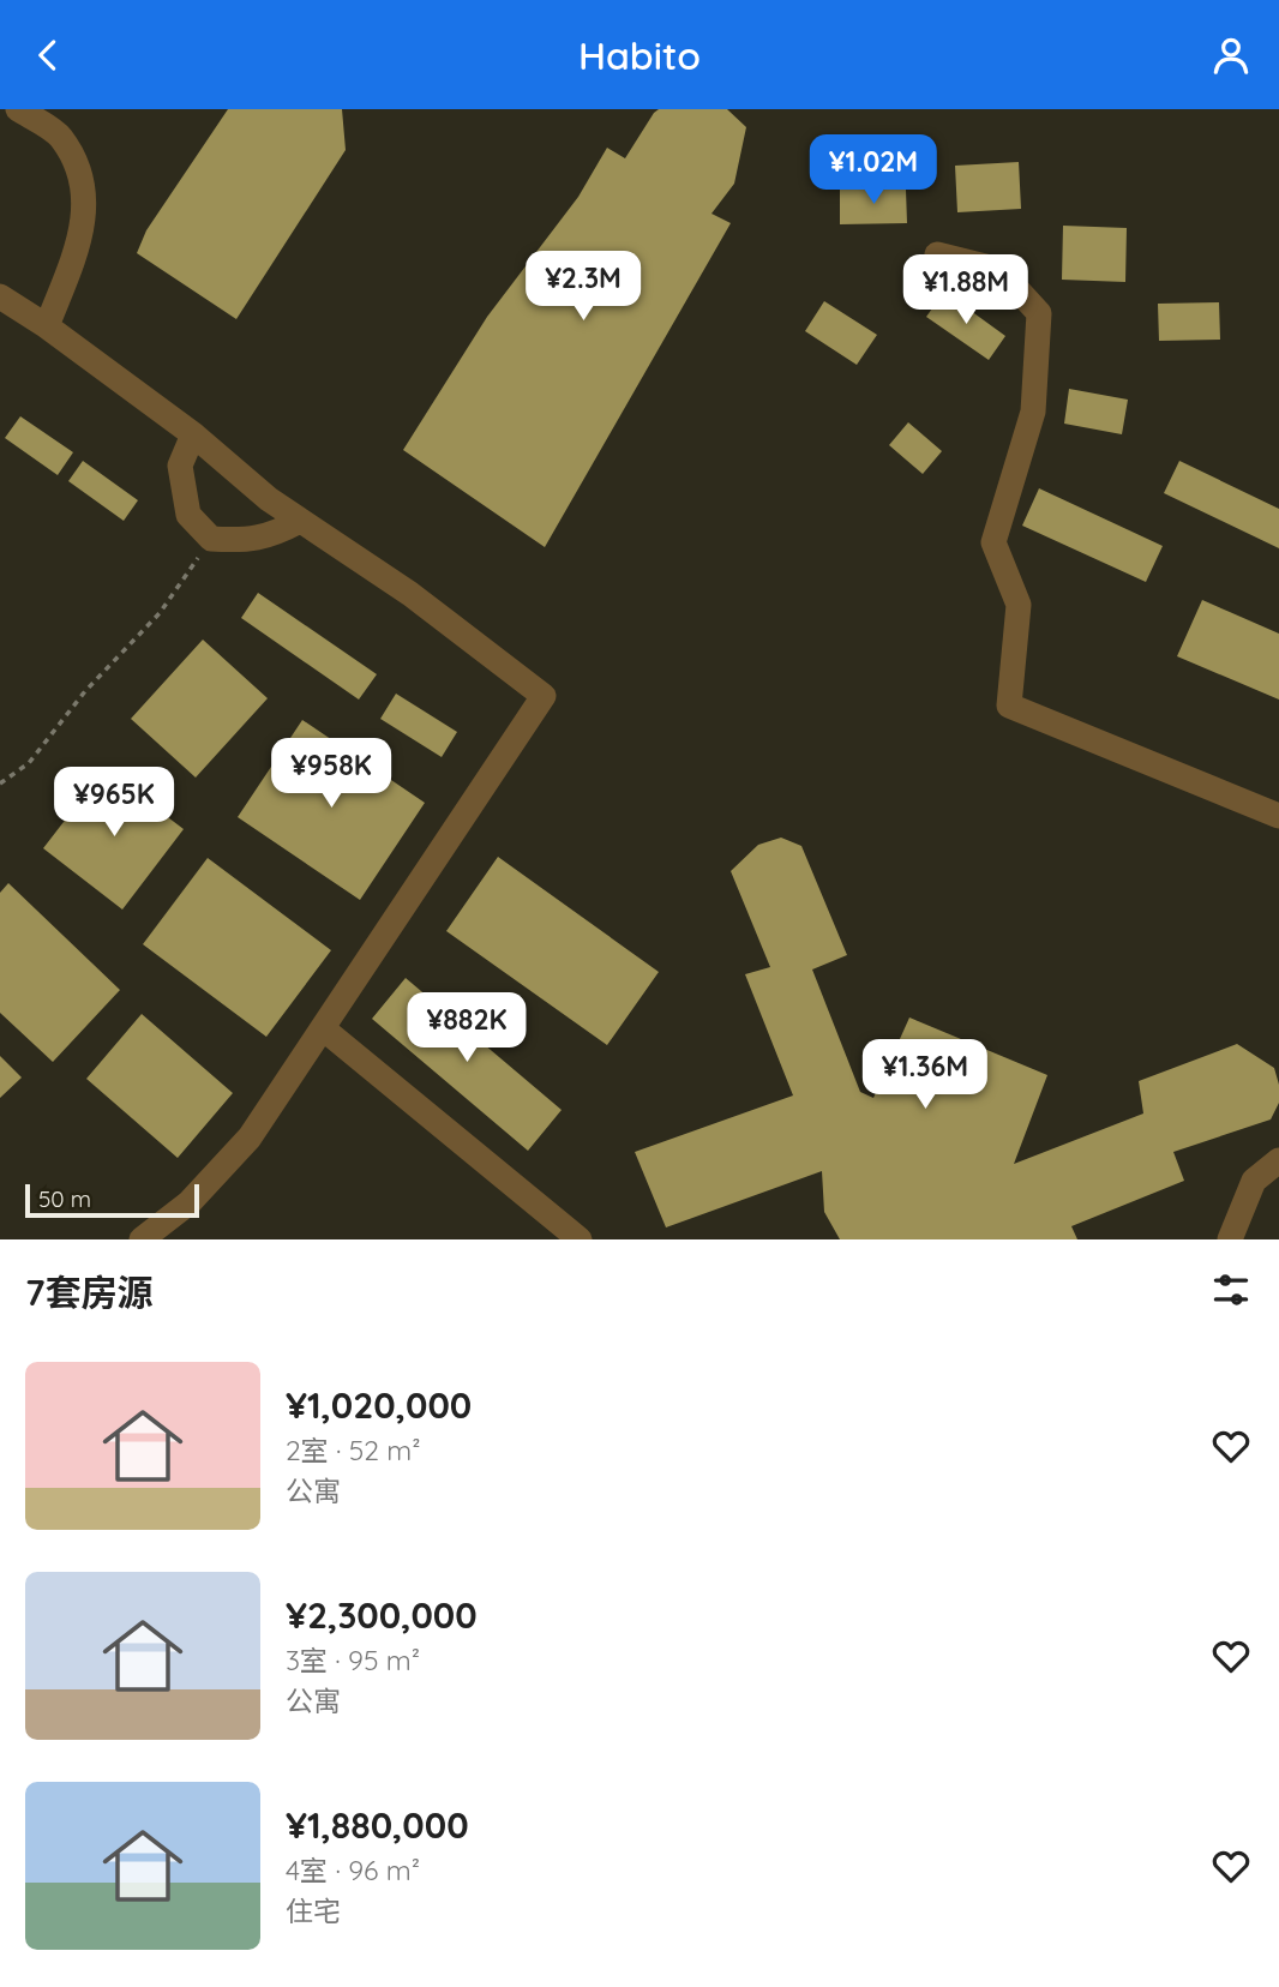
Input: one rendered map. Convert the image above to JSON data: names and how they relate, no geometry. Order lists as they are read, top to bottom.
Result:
{
  "scale_bar": "50 m",
  "page": {
    "header": "Habito",
    "price": [
      "¥1.02M",
      "¥2.3M",
      "¥1.88M",
      "¥958K",
      "¥965K",
      "¥882K",
      "¥1.36M"
    ],
    "scale": "50 m",
    "heading": "7套房源",
    "list": [
      {
        "name": "¥1,020,000",
        "note": "2室 · 52 m² · 公寓"
      },
      {
        "name": "¥2,300,000",
        "note": "3室 · 95 m² · 公寓"
      },
      {
        "name": "¥1,880,000",
        "note": "4室 · 96 m² · 住宅"
      }
    ]
  }
}
